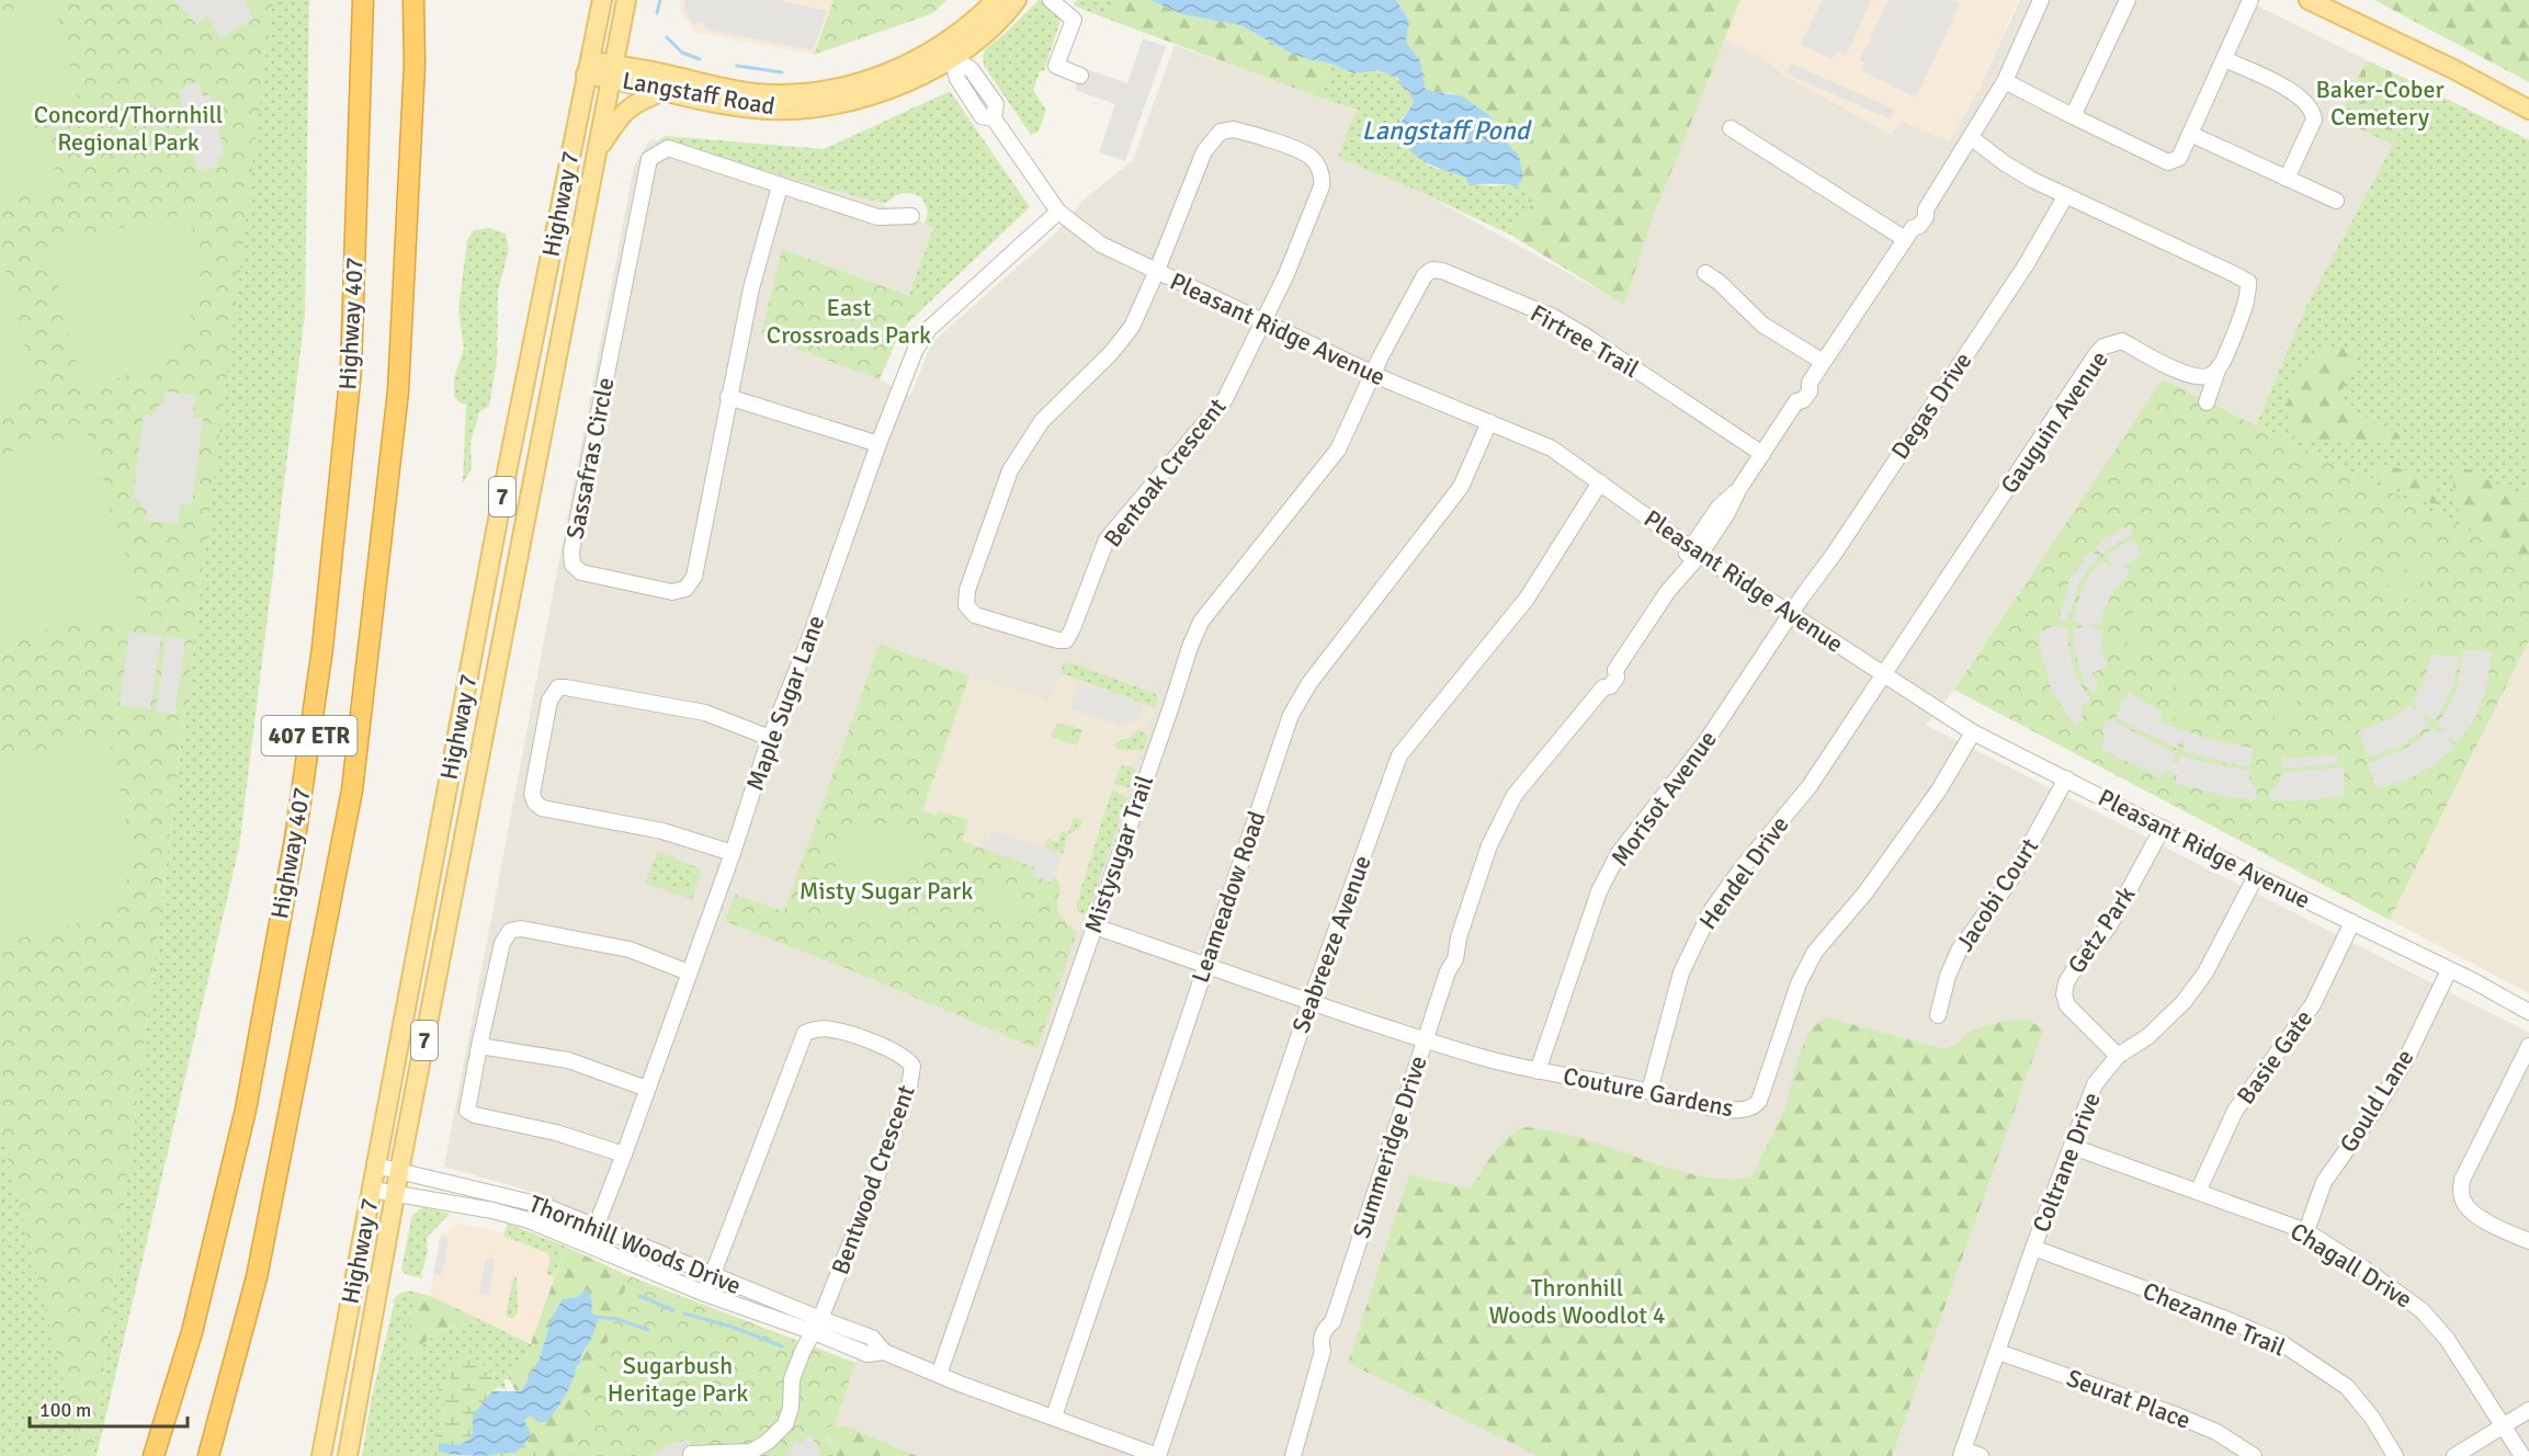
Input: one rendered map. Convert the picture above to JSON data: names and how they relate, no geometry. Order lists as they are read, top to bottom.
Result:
{
  "streets": {
    "highway": ["Highway 407", "407 ETR"],
    "main road": ["Langstaff Road", "Highway 7", "7"],
    "street": [
      "Pleasant Ridge Avenue",
      "Firtree Trail",
      "Degas Drive",
      "Gauguin Avenue",
      "Sassafras Circle",
      "Bentoak Crescent",
      "Maple Sugar Lane",
      "Morisot Avenue",
      "Mistysugar Trail",
      "Hendel Drive",
      "Jacobi Court",
      "Leameadow Road",
      "Getz Park",
      "Seabreeze Avenue",
      "Basie Gate",
      "Couture Gardens",
      "Gould Lane",
      "Summeridge Drive",
      "Coltrane Drive",
      "Bentwood Crescent",
      "Thornhill Woods Drive",
      "Chagall Drive",
      "Chezanne Trail",
      "Seurat Place"
    ]
  },
  "crossings": [
    ["Langstaff Road", "Highway 7"],
    ["Langstaff Road", "Pleasant Ridge Avenue"],
    ["Highway 7", "Thornhill Woods Drive"],
    ["Pleasant Ridge Avenue", "Firtree Trail"],
    ["Pleasant Ridge Avenue", "Degas Drive"],
    ["Pleasant Ridge Avenue", "Gauguin Avenue"],
    ["Pleasant Ridge Avenue", "Bentoak Crescent"],
    ["Pleasant Ridge Avenue", "Maple Sugar Lane"],
    ["Pleasant Ridge Avenue", "Morisot Avenue"],
    ["Pleasant Ridge Avenue", "Mistysugar Trail"],
    ["Pleasant Ridge Avenue", "Hendel Drive"],
    ["Pleasant Ridge Avenue", "Jacobi Court"],
    ["Pleasant Ridge Avenue", "Leameadow Road"],
    ["Pleasant Ridge Avenue", "Getz Park"],
    ["Pleasant Ridge Avenue", "Seabreeze Avenue"],
    ["Pleasant Ridge Avenue", "Basie Gate"],
    ["Pleasant Ridge Avenue", "Couture Gardens"],
    ["Pleasant Ridge Avenue", "Gould Lane"],
    ["Pleasant Ridge Avenue", "Summeridge Drive"],
    ["Pleasant Ridge Avenue", "Coltrane Drive"],
    ["Firtree Trail", "Mistysugar Trail"],
    ["Firtree Trail", "Summeridge Drive"],
    ["Degas Drive", "Morisot Avenue"],
    ["Gauguin Avenue", "Hendel Drive"],
    ["Maple Sugar Lane", "Thornhill Woods Drive"],
    ["Morisot Avenue", "Couture Gardens"],
    ["Mistysugar Trail", "Couture Gardens"],
    ["Mistysugar Trail", "Thornhill Woods Drive"],
    ["Hendel Drive", "Couture Gardens"],
    ["Leameadow Road", "Couture Gardens"],
    ["Leameadow Road", "Thornhill Woods Drive"],
    ["Getz Park", "Coltrane Drive"],
    ["Seabreeze Avenue", "Couture Gardens"],
    ["Seabreeze Avenue", "Thornhill Woods Drive"],
    ["Basie Gate", "Chagall Drive"],
    ["Couture Gardens", "Summeridge Drive"],
    ["Gould Lane", "Chagall Drive"],
    ["Coltrane Drive", "Chagall Drive"],
    ["Coltrane Drive", "Chezanne Trail"],
    ["Coltrane Drive", "Seurat Place"],
    ["Bentwood Crescent", "Thornhill Woods Drive"]
  ],
  "water": ["Langstaff Pond"],
  "parks": [
    "Baker-Cober Cemetery",
    "Concord/Thornhill Regional Park",
    "East Crossroads Park",
    "Misty Sugar Park",
    "Thronhill Woods Woodlot 4",
    "Sugarbush Heritage Park"
  ],
  "scale_bar": "100 m"
}
